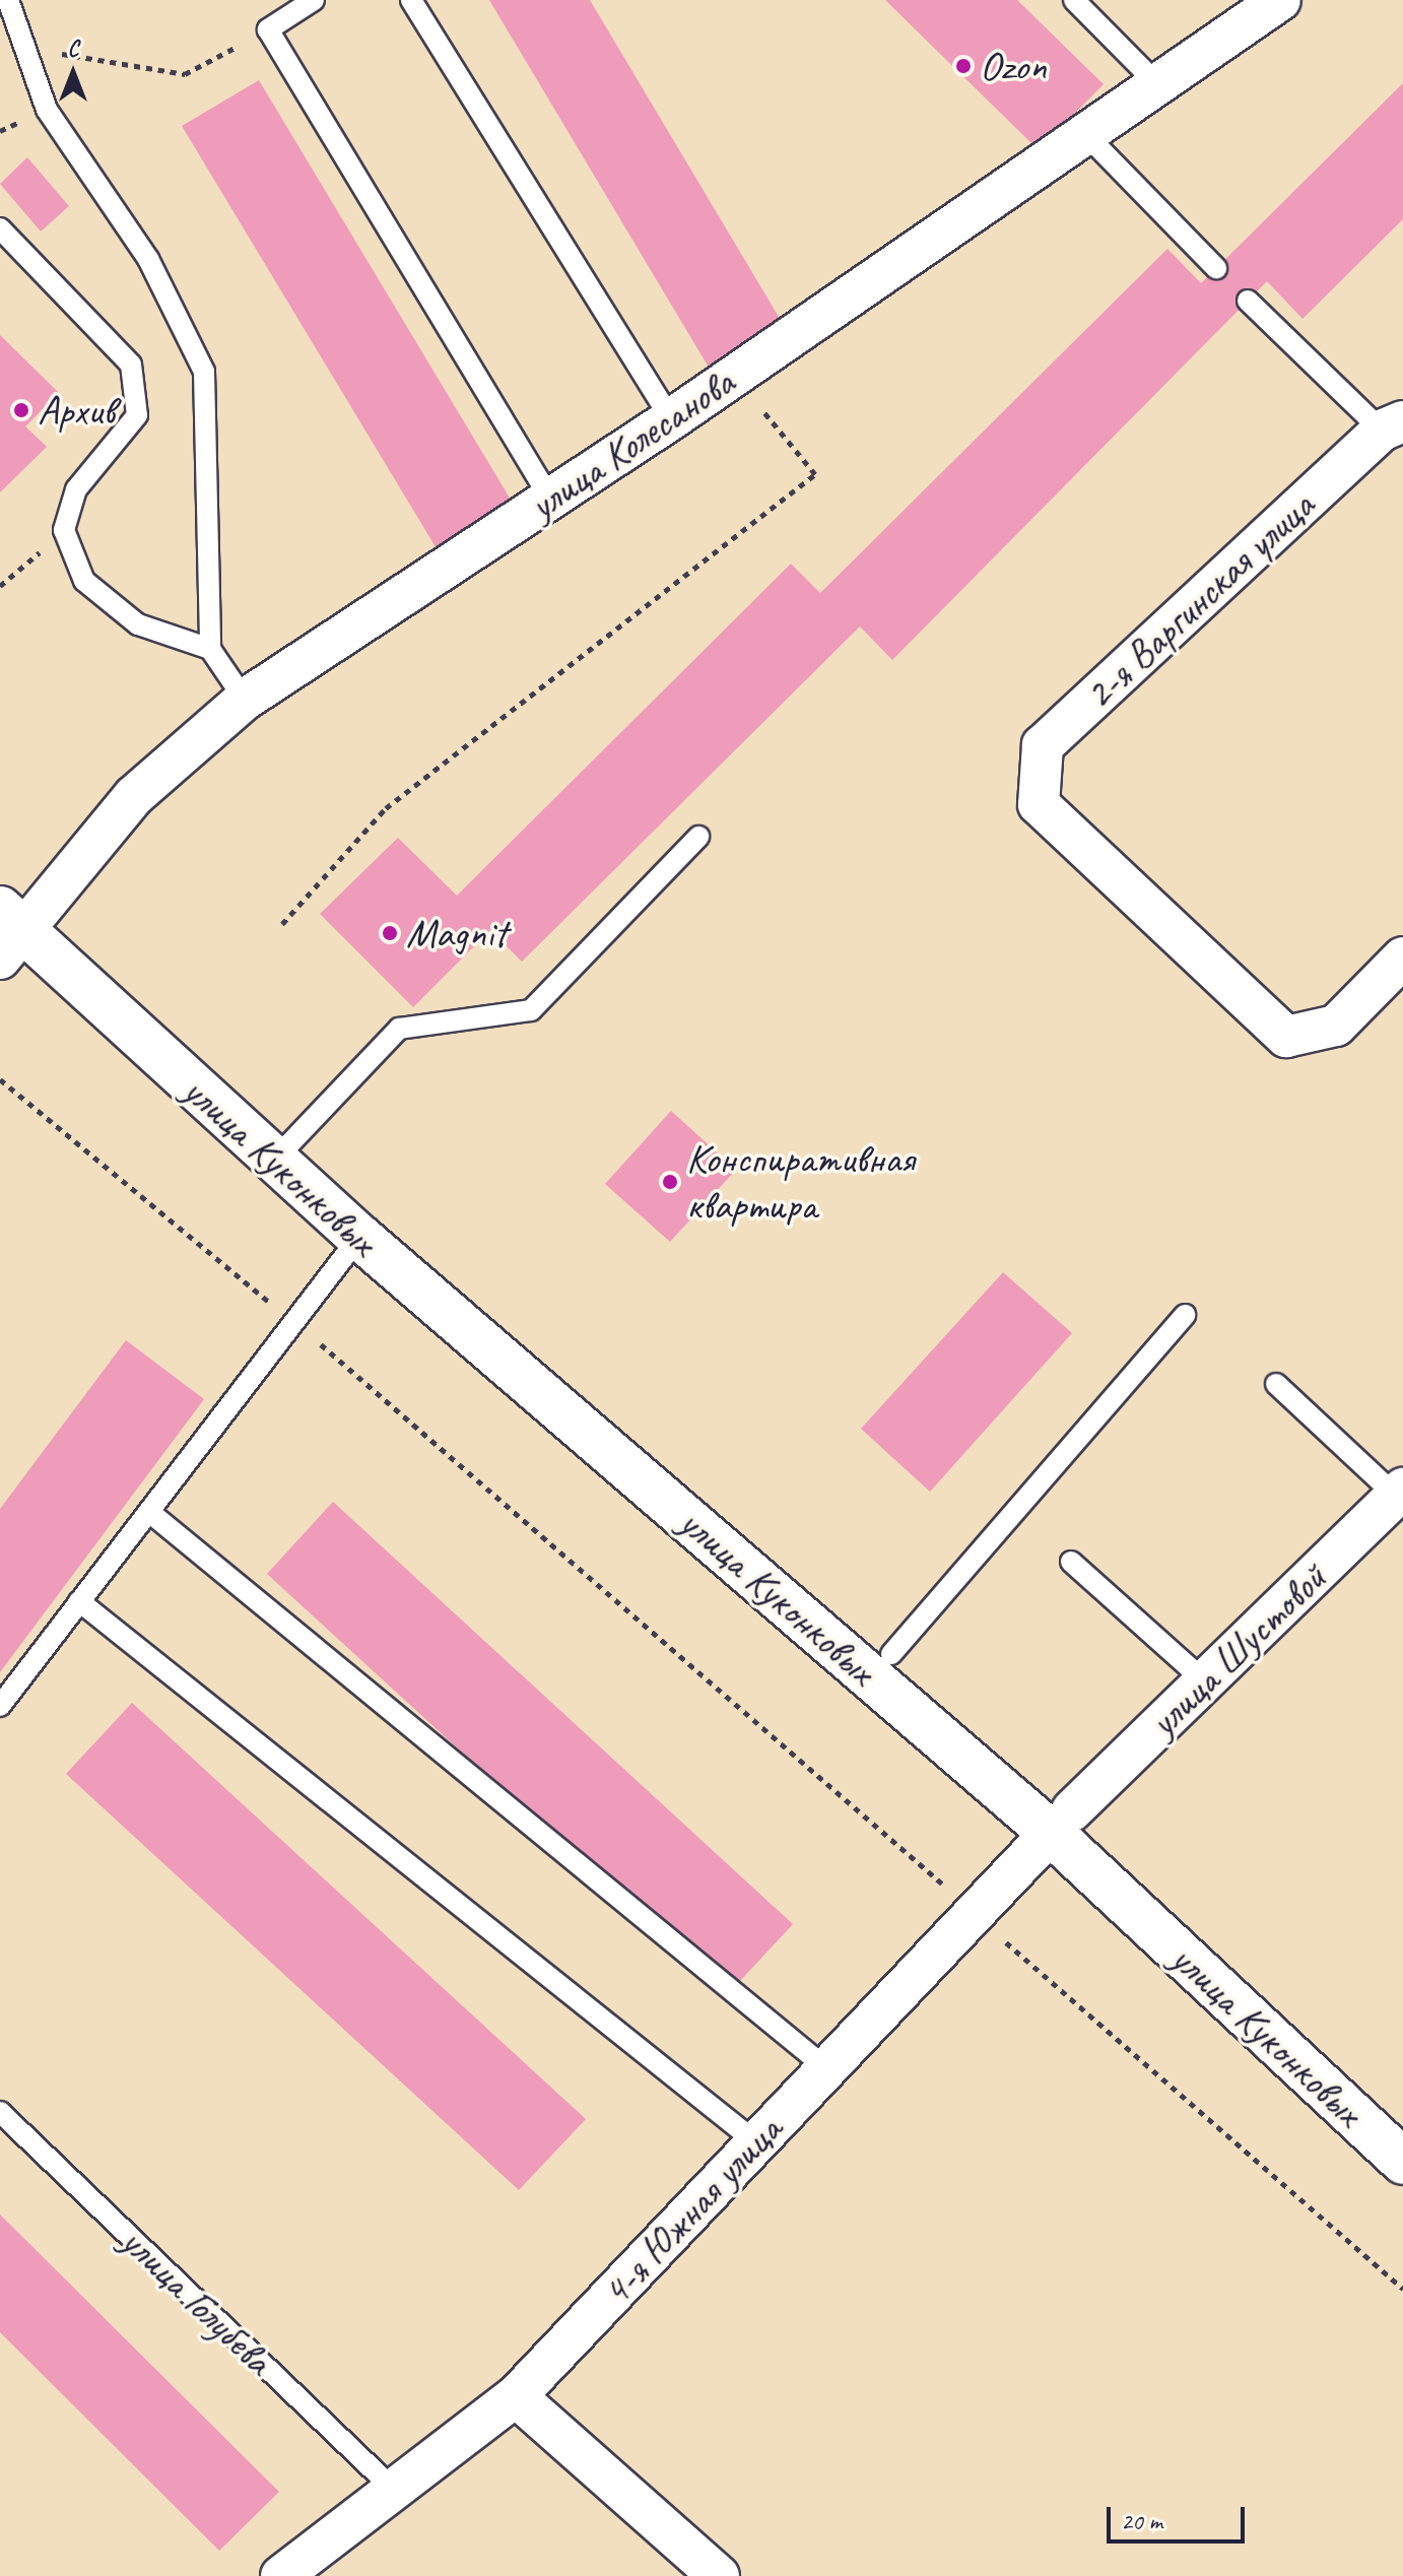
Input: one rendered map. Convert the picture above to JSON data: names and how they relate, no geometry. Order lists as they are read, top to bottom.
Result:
{
  "streets": {
    "main road": ["улица Куконковых"],
    "street": [
      "улица Колесанова",
      "2-я Варгинская улица",
      "улица Шустовой",
      "4-я Южная улица"
    ],
    "lane": ["улица Голубева"]
  },
  "crossings": [
    ["улица Колесанова", "улица Куконковых"],
    ["улица Куконковых", "улица Шустовой"],
    ["улица Куконковых", "4-я Южная улица"],
    ["улица Шустовой", "4-я Южная улица"],
    ["4-я Южная улица", "улица Голубева"]
  ],
  "places": [
    "Ozon",
    "Архив",
    "Magnit",
    "Конспиративная квартира"
  ],
  "scale_bar": "20 m",
  "north": "top"
}
